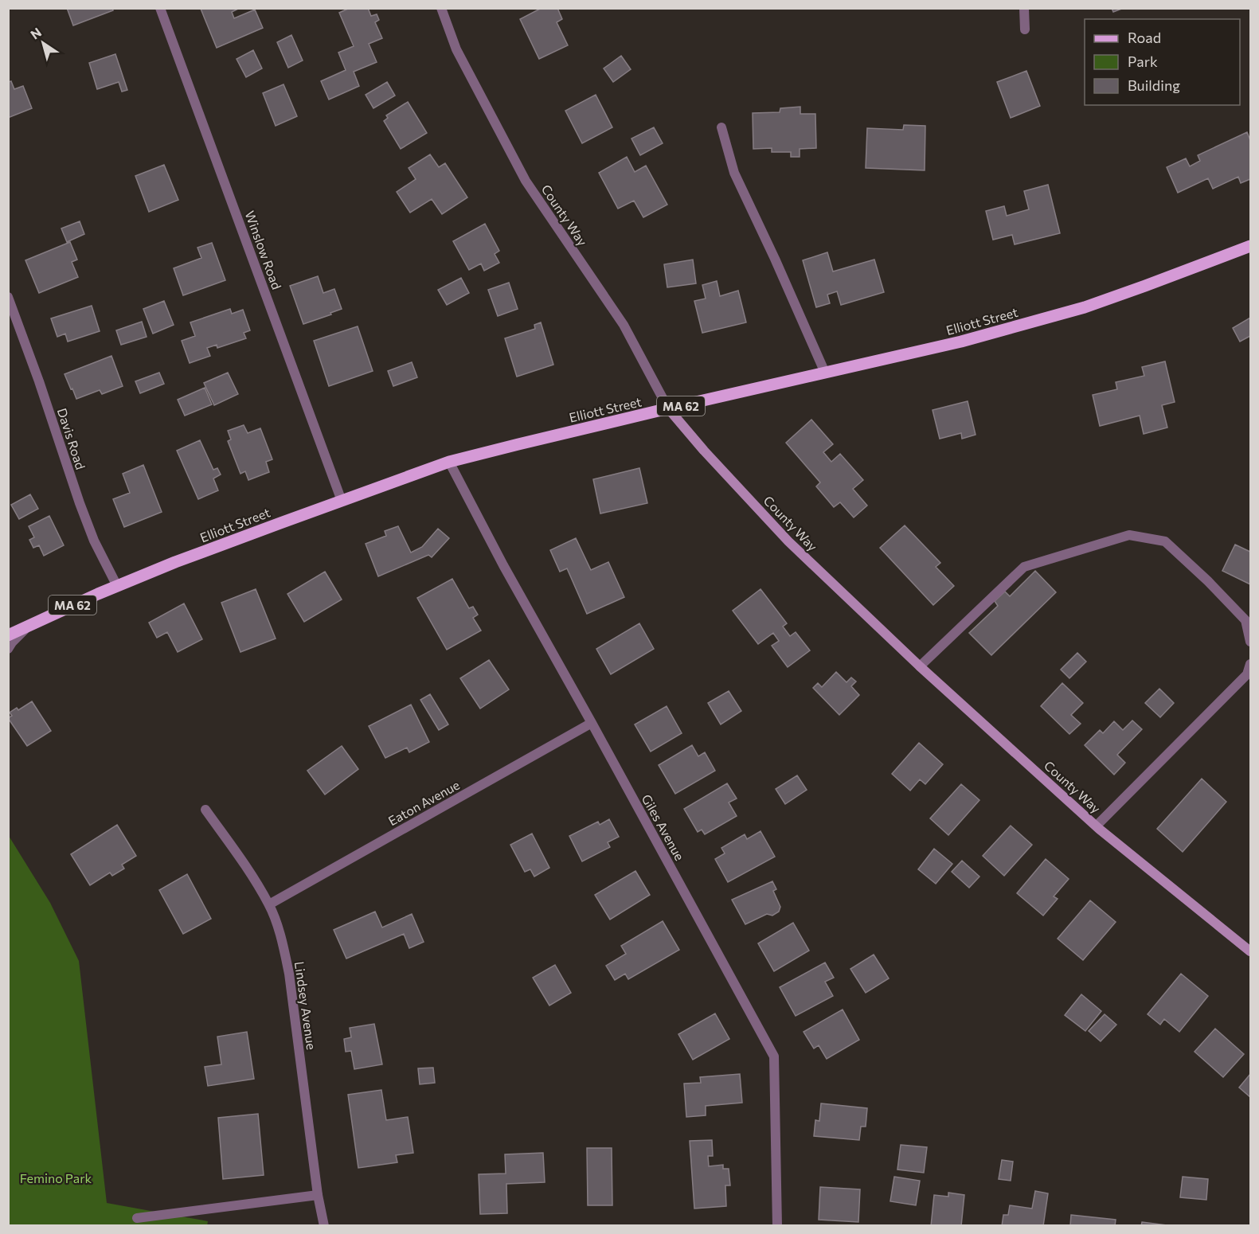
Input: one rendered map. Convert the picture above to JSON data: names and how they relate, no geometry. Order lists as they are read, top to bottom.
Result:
{
  "streets": {
    "main road": ["Elliott Street", "MA 62"],
    "street": [
      "County Way",
      "Winslow Road",
      "Davis Road",
      "Eaton Avenue",
      "Giles Avenue",
      "Lindsey Avenue"
    ]
  },
  "crossings": [
    ["County Way", "Elliott Street"],
    ["Winslow Road", "Elliott Street"],
    ["Elliott Street", "Davis Road"],
    ["Elliott Street", "Giles Avenue"],
    ["Eaton Avenue", "Giles Avenue"],
    ["Eaton Avenue", "Lindsey Avenue"]
  ],
  "parks": ["Femino Park"],
  "legend": ["Road", "Park", "Building"],
  "north": "top left"
}
